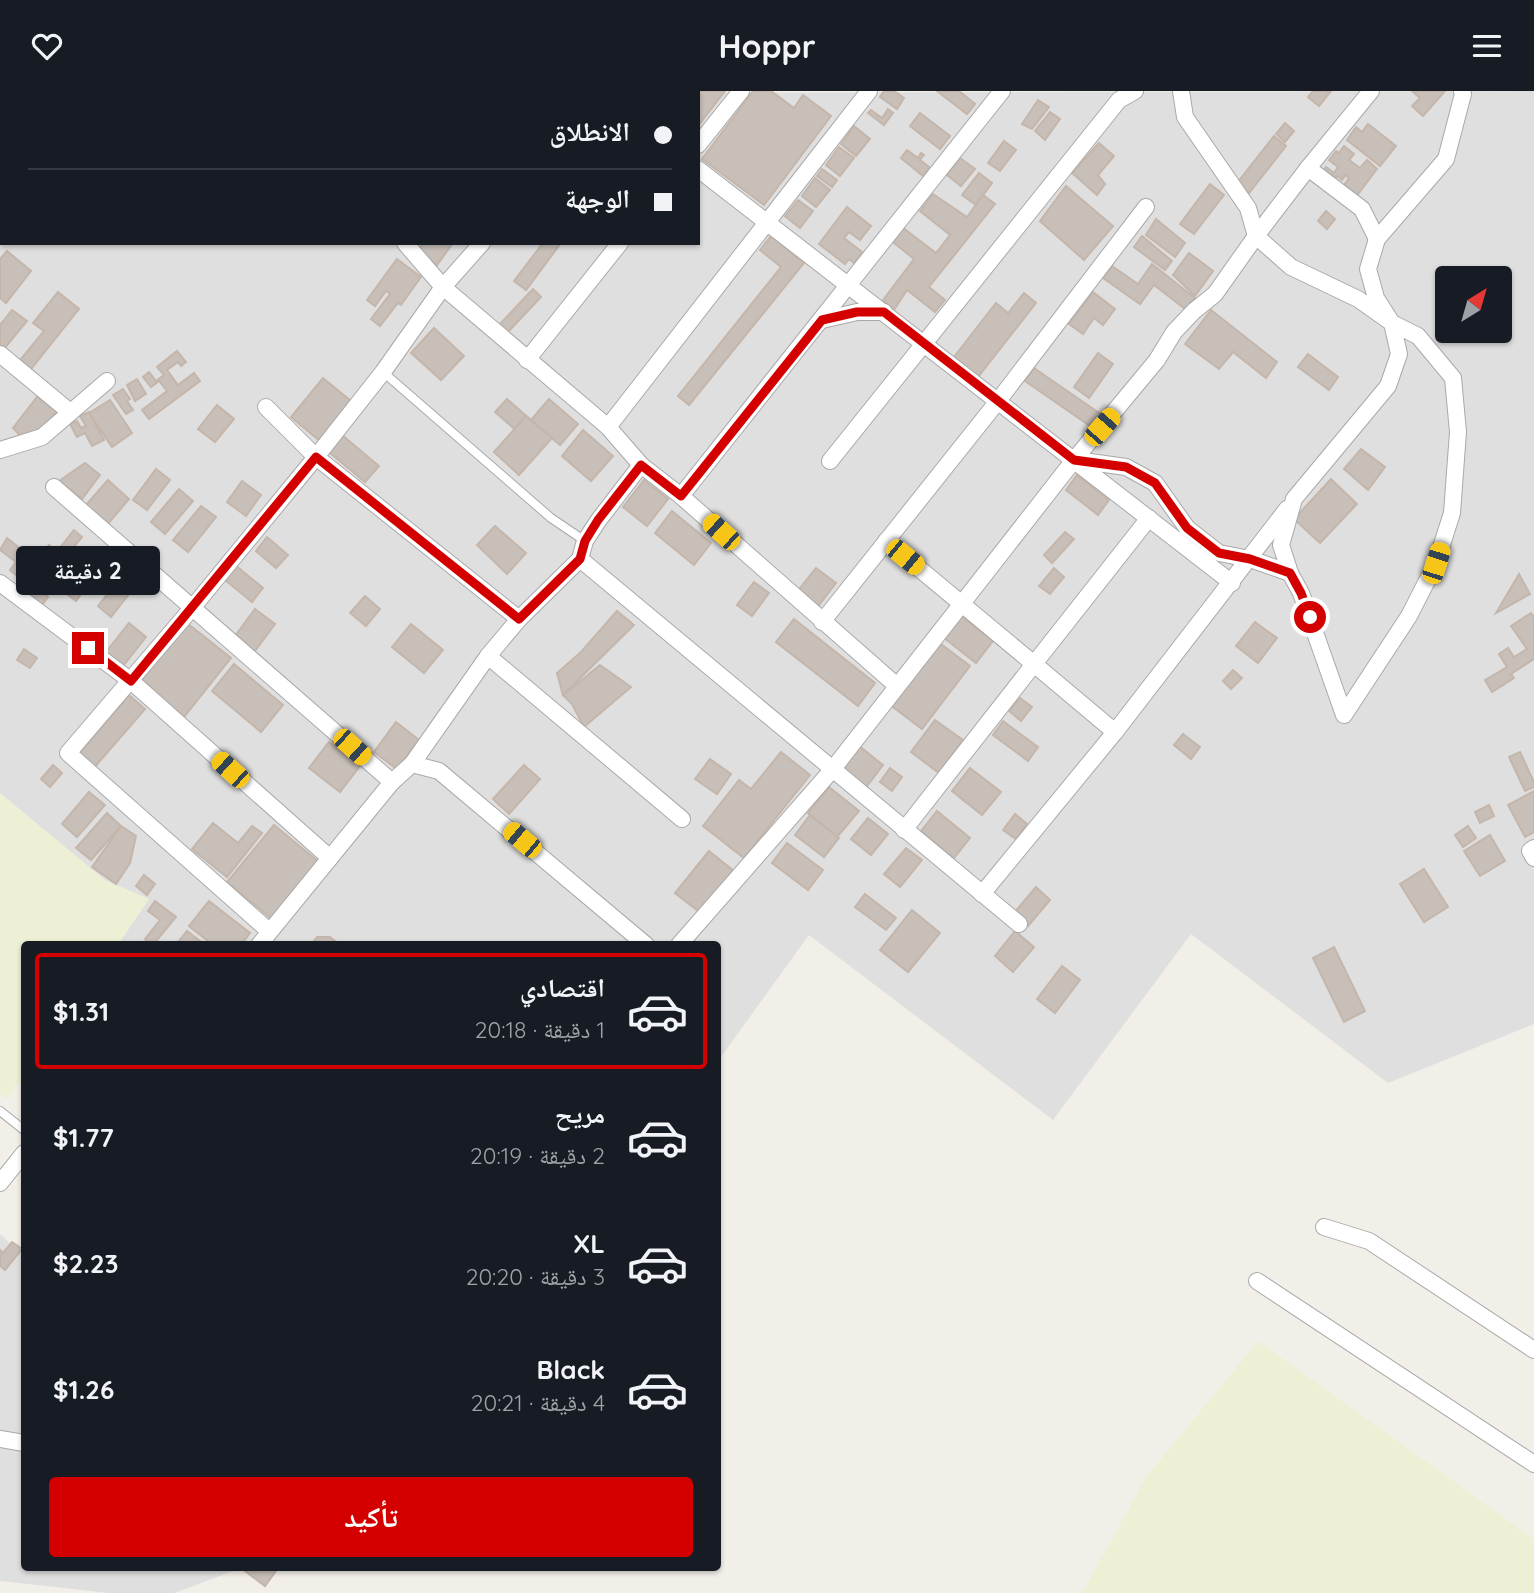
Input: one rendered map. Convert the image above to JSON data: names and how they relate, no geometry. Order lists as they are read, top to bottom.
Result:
{
  "north": "top right",
  "page": {
    "header": "Hoppr",
    "banner": ["الانطلاق", "الوجهة"],
    "bubble": "2 دقيقة",
    "list": [
      {
        "name": "اقتصادي",
        "note": "1 دقيقة · 20:18",
        "value": "$1.31"
      },
      {
        "name": "مريح",
        "note": "2 دقيقة · 20:19",
        "value": "$1.77"
      },
      {
        "name": "XL",
        "note": "3 دقيقة · 20:20",
        "value": "$2.23"
      },
      {
        "name": "Black",
        "note": "4 دقيقة · 20:21",
        "value": "$1.26"
      }
    ],
    "buttons": "تأكيد"
  }
}
